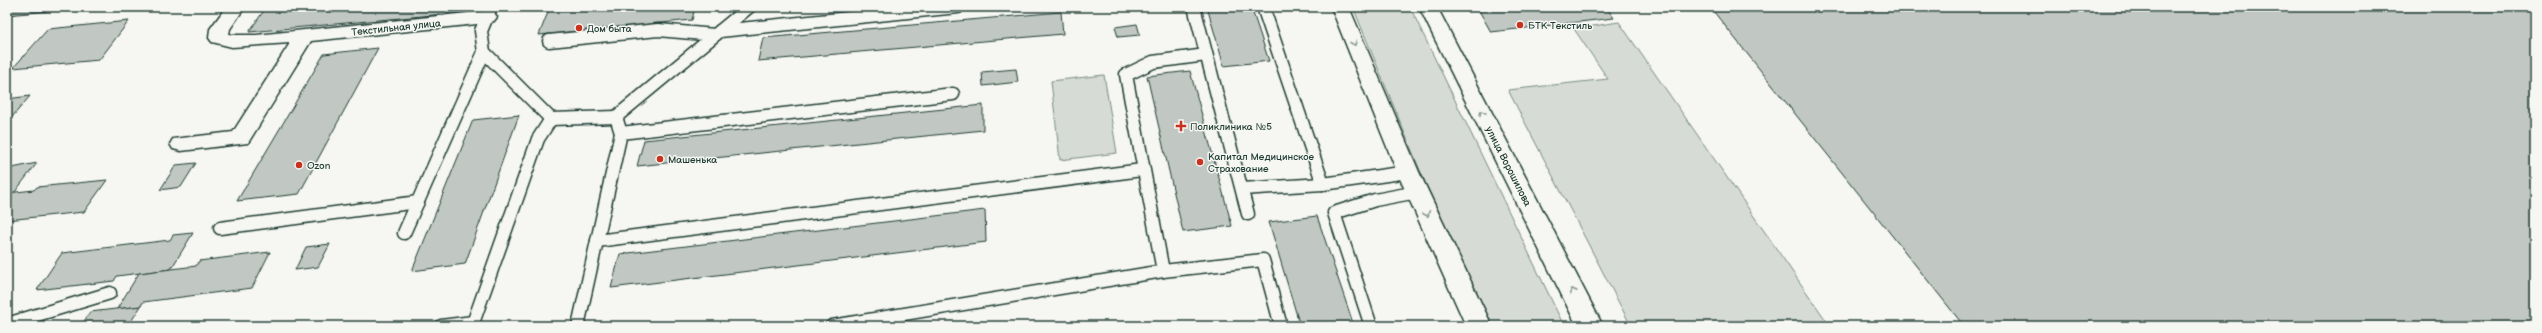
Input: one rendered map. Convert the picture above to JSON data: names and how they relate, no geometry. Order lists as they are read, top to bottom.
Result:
{
  "streets": {
    "main road": ["Текстильная улица", "улица Ворошилова"]
  },
  "places": {
    "other": [
      "БТК Текстиль",
      "Дом быта",
      "Машенька",
      "Капитал Медицинское Страхование",
      "Ozon"
    ],
    "health": ["Поликлиника №5"]
  }
}
